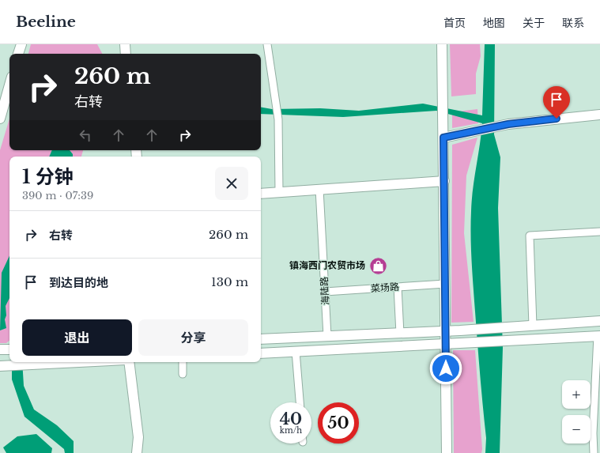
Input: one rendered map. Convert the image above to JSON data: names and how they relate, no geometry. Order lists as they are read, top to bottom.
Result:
{
  "streets": {
    "street": ["菜场路", "海陆路"]
  },
  "crossings": [
    ["菜场路", "海陆路"]
  ],
  "places": {
    "shop": ["镇海西门农贸市场"]
  },
  "page": {
    "header": "Beeline",
    "nav": [
      "首页",
      "地图",
      "关于",
      "联系"
    ],
    "turn": ["260 m", "右转"],
    "heading": ["1 分钟", "390 m · 07:39"],
    "list": [
      {
        "name": "右转",
        "value": "260 m"
      },
      {
        "name": "到达目的地",
        "value": "130 m"
      }
    ],
    "buttons": ["退出", "分享"],
    "map_buttons": ["+", "−"],
    "speed": "40 km/h",
    "limit": "50"
  }
}
